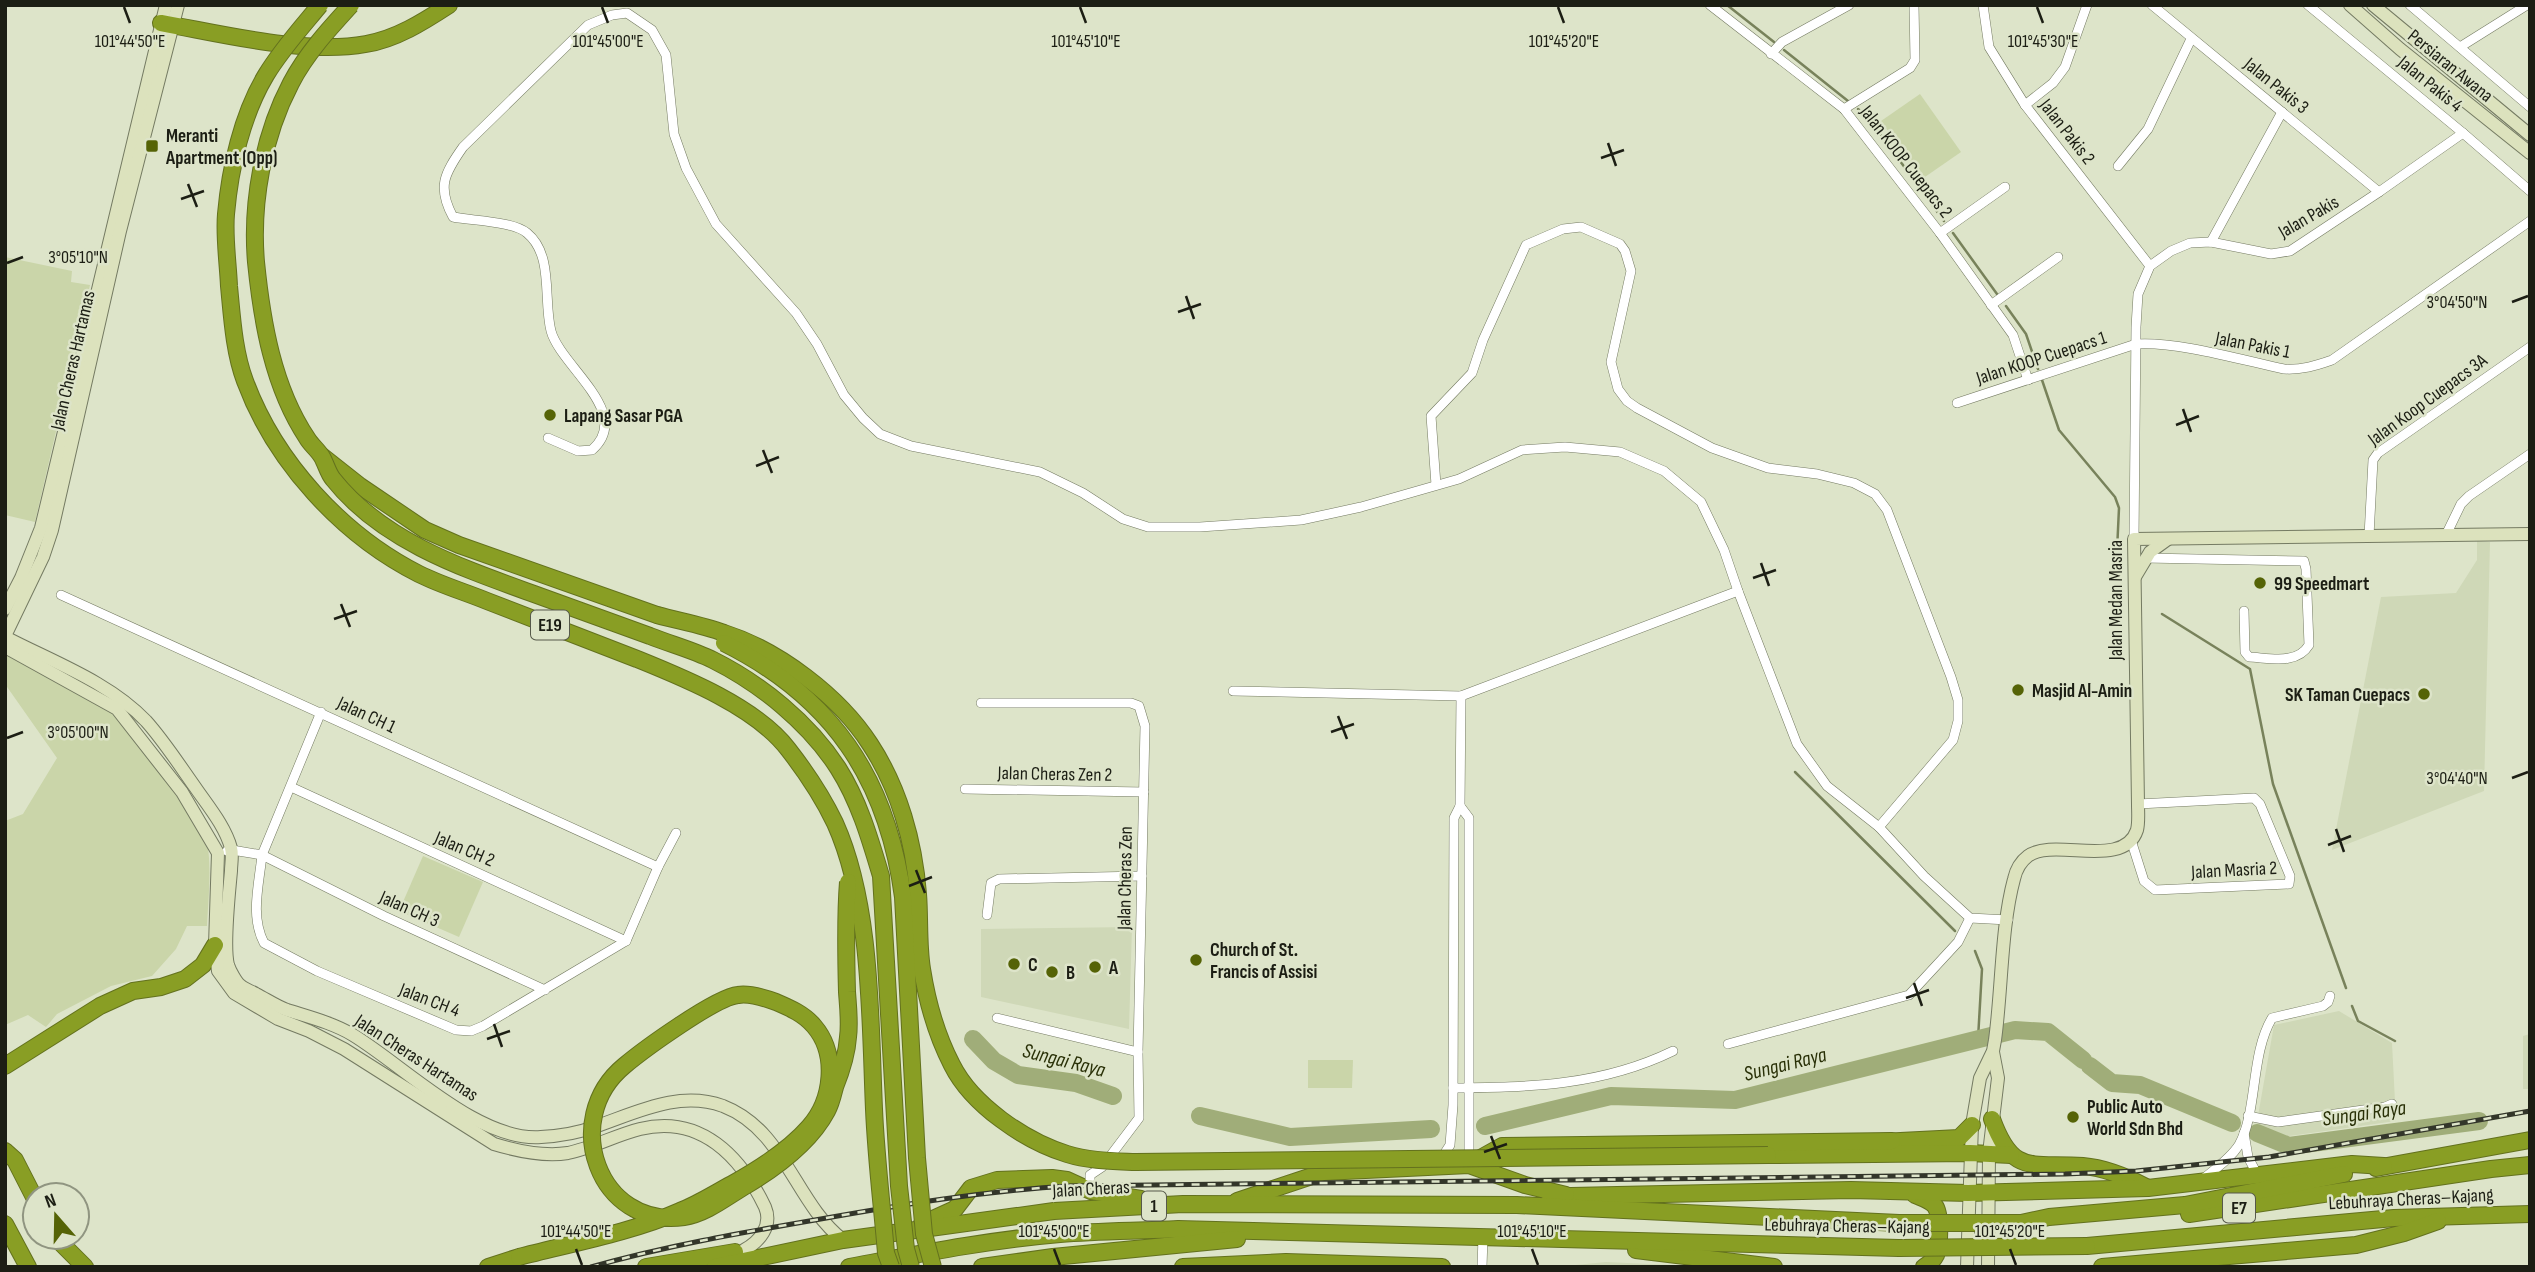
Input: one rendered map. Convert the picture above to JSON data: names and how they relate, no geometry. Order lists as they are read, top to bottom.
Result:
{
  "streets": {
    "highway": [
      "E19",
      "Jalan Cheras",
      "Lebuhraya Cheras–Kajang",
      "1",
      "E7"
    ],
    "street": [
      "Persiaran Awana",
      "Jalan Pakis 4",
      "Jalan Pakis 3",
      "Jalan Pakis 2",
      "Jalan KOOP Cuepacs 2",
      "Jalan Pakis",
      "Jalan Pakis 1",
      "Jalan KOOP Cuepacs 1",
      "Jalan Cheras Hartamas",
      "Jalan Koop Cuepacs 3A",
      "Jalan Medan Masria",
      "Jalan CH 1",
      "Jalan Cheras Zen 2",
      "Jalan CH 2",
      "Jalan Masria 2",
      "Jalan Cheras Zen",
      "Jalan CH 3",
      "Jalan CH 4"
    ]
  },
  "crossings": [
    ["Jalan Pakis 4", "Jalan Pakis"],
    ["Jalan Pakis 3", "Jalan Pakis"],
    ["Jalan Pakis 2", "Jalan Pakis"],
    ["Jalan KOOP Cuepacs 2", "Jalan KOOP Cuepacs 1"],
    ["Jalan Pakis 1", "Jalan KOOP Cuepacs 1"],
    ["Jalan Pakis 1", "Jalan Medan Masria"],
    ["Jalan KOOP Cuepacs 1", "Jalan Medan Masria"],
    ["Jalan Cheras Hartamas", "Jalan CH 3"],
    ["Jalan Cheras Hartamas", "Jalan Cheras"],
    ["Jalan Medan Masria", "Jalan Masria 2"],
    ["Jalan CH 1", "Jalan CH 4"],
    ["Jalan Cheras Zen 2", "Jalan Cheras Zen"],
    ["Jalan CH 2", "Jalan CH 4"],
    ["Jalan CH 3", "Jalan CH 4"],
    ["Jalan Cheras", "Lebuhraya Cheras–Kajang"],
    ["Lebuhraya Cheras–Kajang", "1"],
    ["Lebuhraya Cheras–Kajang", "E7"]
  ],
  "water": ["Sungai Raya"],
  "places": {
    "transit": ["Meranti Apartment (Opp)"],
    "other": [
      "Lapang Sasar PGA",
      "99 Speedmart",
      "Masjid Al-Amin",
      "SK Taman Cuepacs",
      "Church of St. Francis of Assisi",
      "C",
      "A",
      "B",
      "Public Auto World Sdn Bhd"
    ]
  },
  "north": "top",
  "coordinates": [
    "101°45'30\"E",
    "101°44'50\"E",
    "101°45'00\"E",
    "101°45'10\"E",
    "101°45'20\"E",
    "3°05'10\"N",
    "3°04'50\"N",
    "3°05'00\"N",
    "3°04'40\"N"
  ]
}
